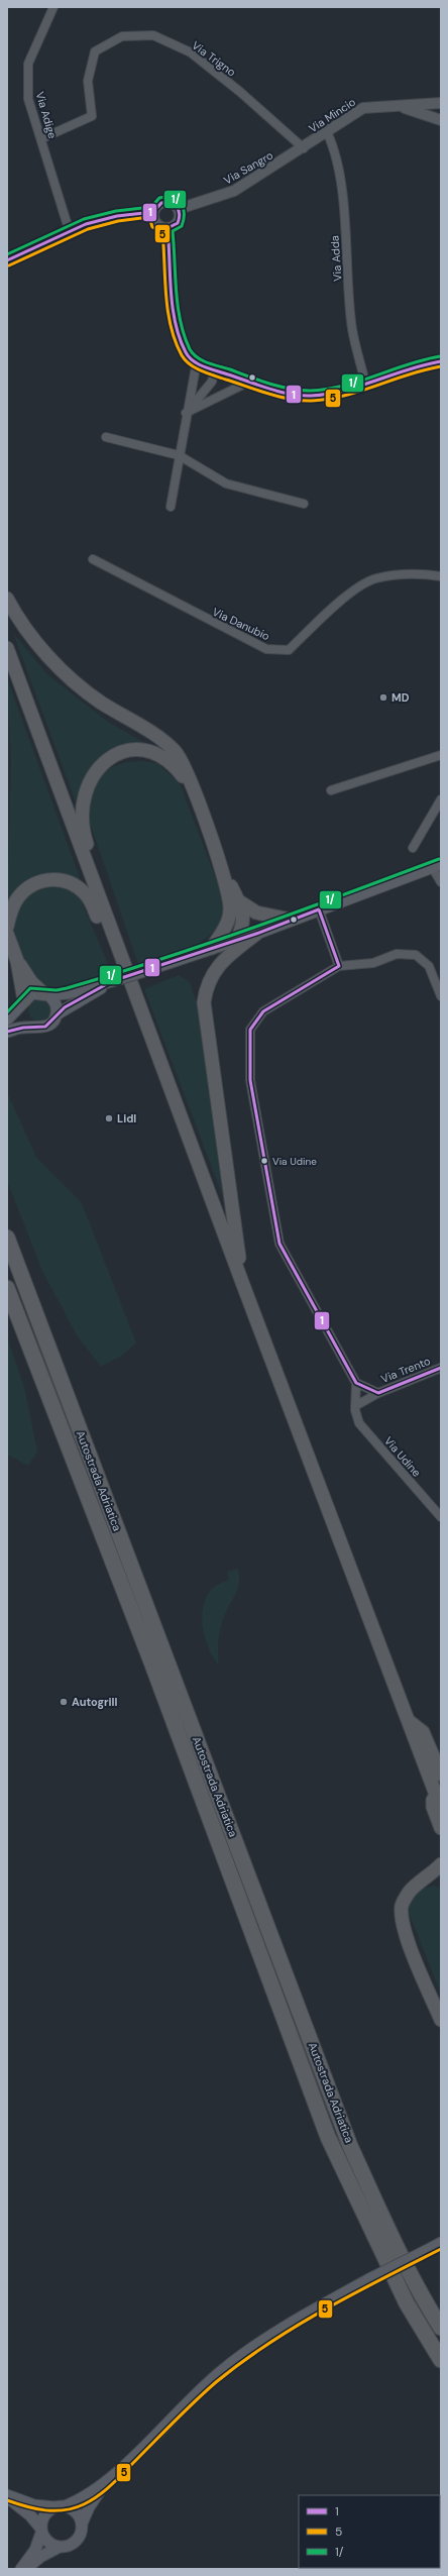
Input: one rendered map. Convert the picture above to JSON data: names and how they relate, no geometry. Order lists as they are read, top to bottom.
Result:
{
  "streets": {
    "highway": ["Autostrada Adriatica"],
    "street": [
      "Via Trigno",
      "Via Adige",
      "Via Mincio",
      "Via Sangro",
      "Via Adda",
      "Via Danubio",
      "Via Trento",
      "Via Udine"
    ]
  },
  "crossings": [
    ["Via Trigno", "Via Adige"],
    ["Via Trigno", "Via Mincio"],
    ["Via Trigno", "Via Sangro"],
    ["Via Mincio", "Via Sangro"],
    ["Via Mincio", "Via Adda"]
  ],
  "places": [
    "MD",
    "Lidl",
    "Via Udine",
    "Autogrill"
  ],
  "lines": ["transit line 1/", "transit line 1", "transit line 5"],
  "legend": ["1", "5", "1/"]
}
